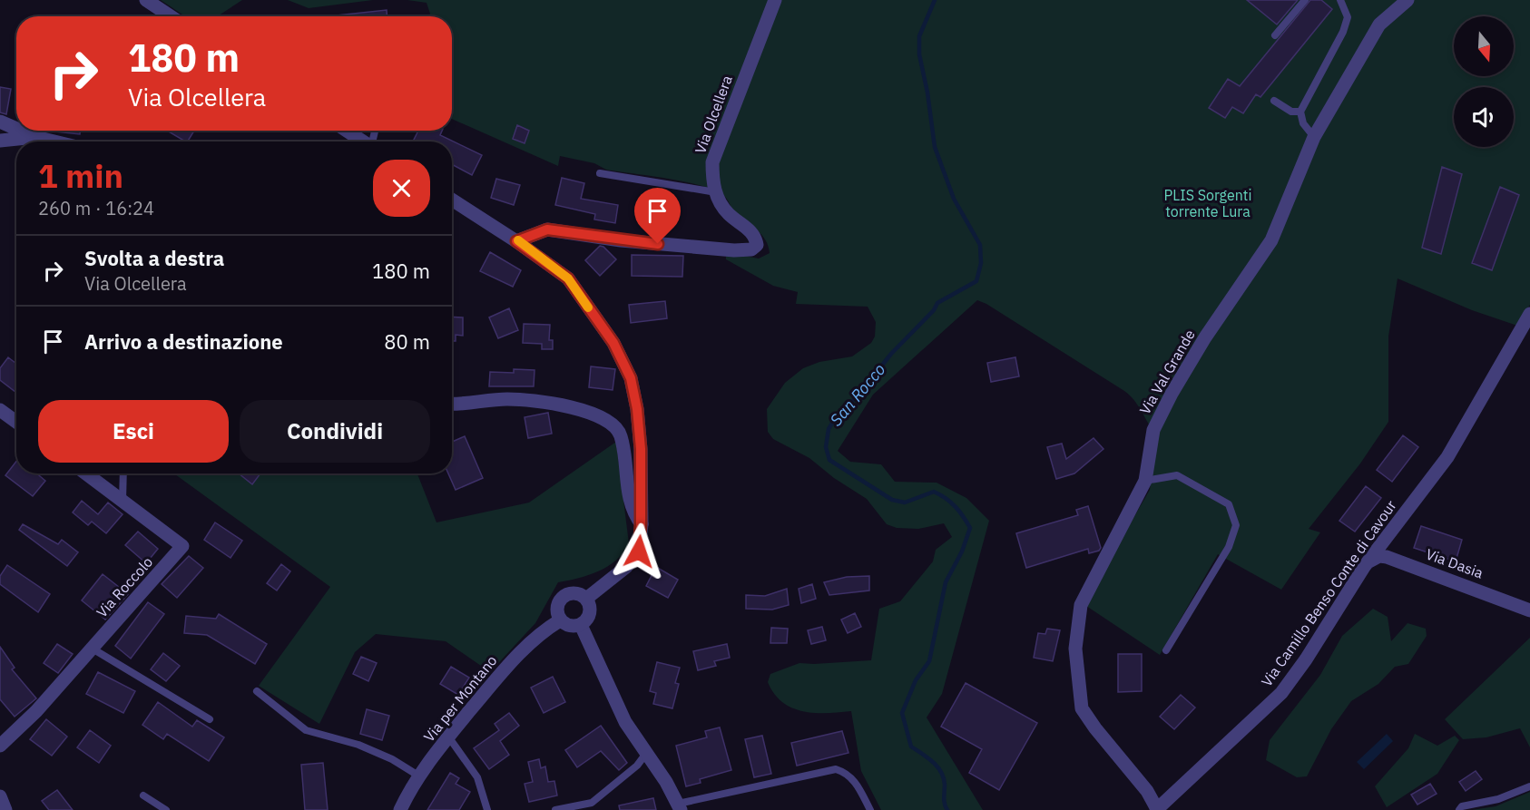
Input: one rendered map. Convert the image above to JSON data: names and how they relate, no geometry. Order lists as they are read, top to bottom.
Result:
{
  "streets": {
    "street": [
      "Via Olcellera",
      "Via Val Grande",
      "Via Dasia",
      "Via Roccolo",
      "Via Camillo Benso Conte di Cavour",
      "Via per Montano"
    ]
  },
  "crossings": [
    ["Via Val Grande", "Via Camillo Benso Conte di Cavour"],
    ["Via Dasia", "Via Camillo Benso Conte di Cavour"]
  ],
  "water": ["San Rocco"],
  "parks": ["PLIS Sorgenti torrente Lura"],
  "north": "bottom",
  "page": {
    "turn": ["180 m", "Via Olcellera"],
    "heading": ["1 min", "260 m · 16:24"],
    "list": [
      {
        "name": "Svolta a destra",
        "note": "Via Olcellera",
        "value": "180 m"
      },
      {
        "name": "Arrivo a destinazione",
        "value": "80 m"
      }
    ],
    "buttons": ["Esci", "Condividi"]
  }
}
